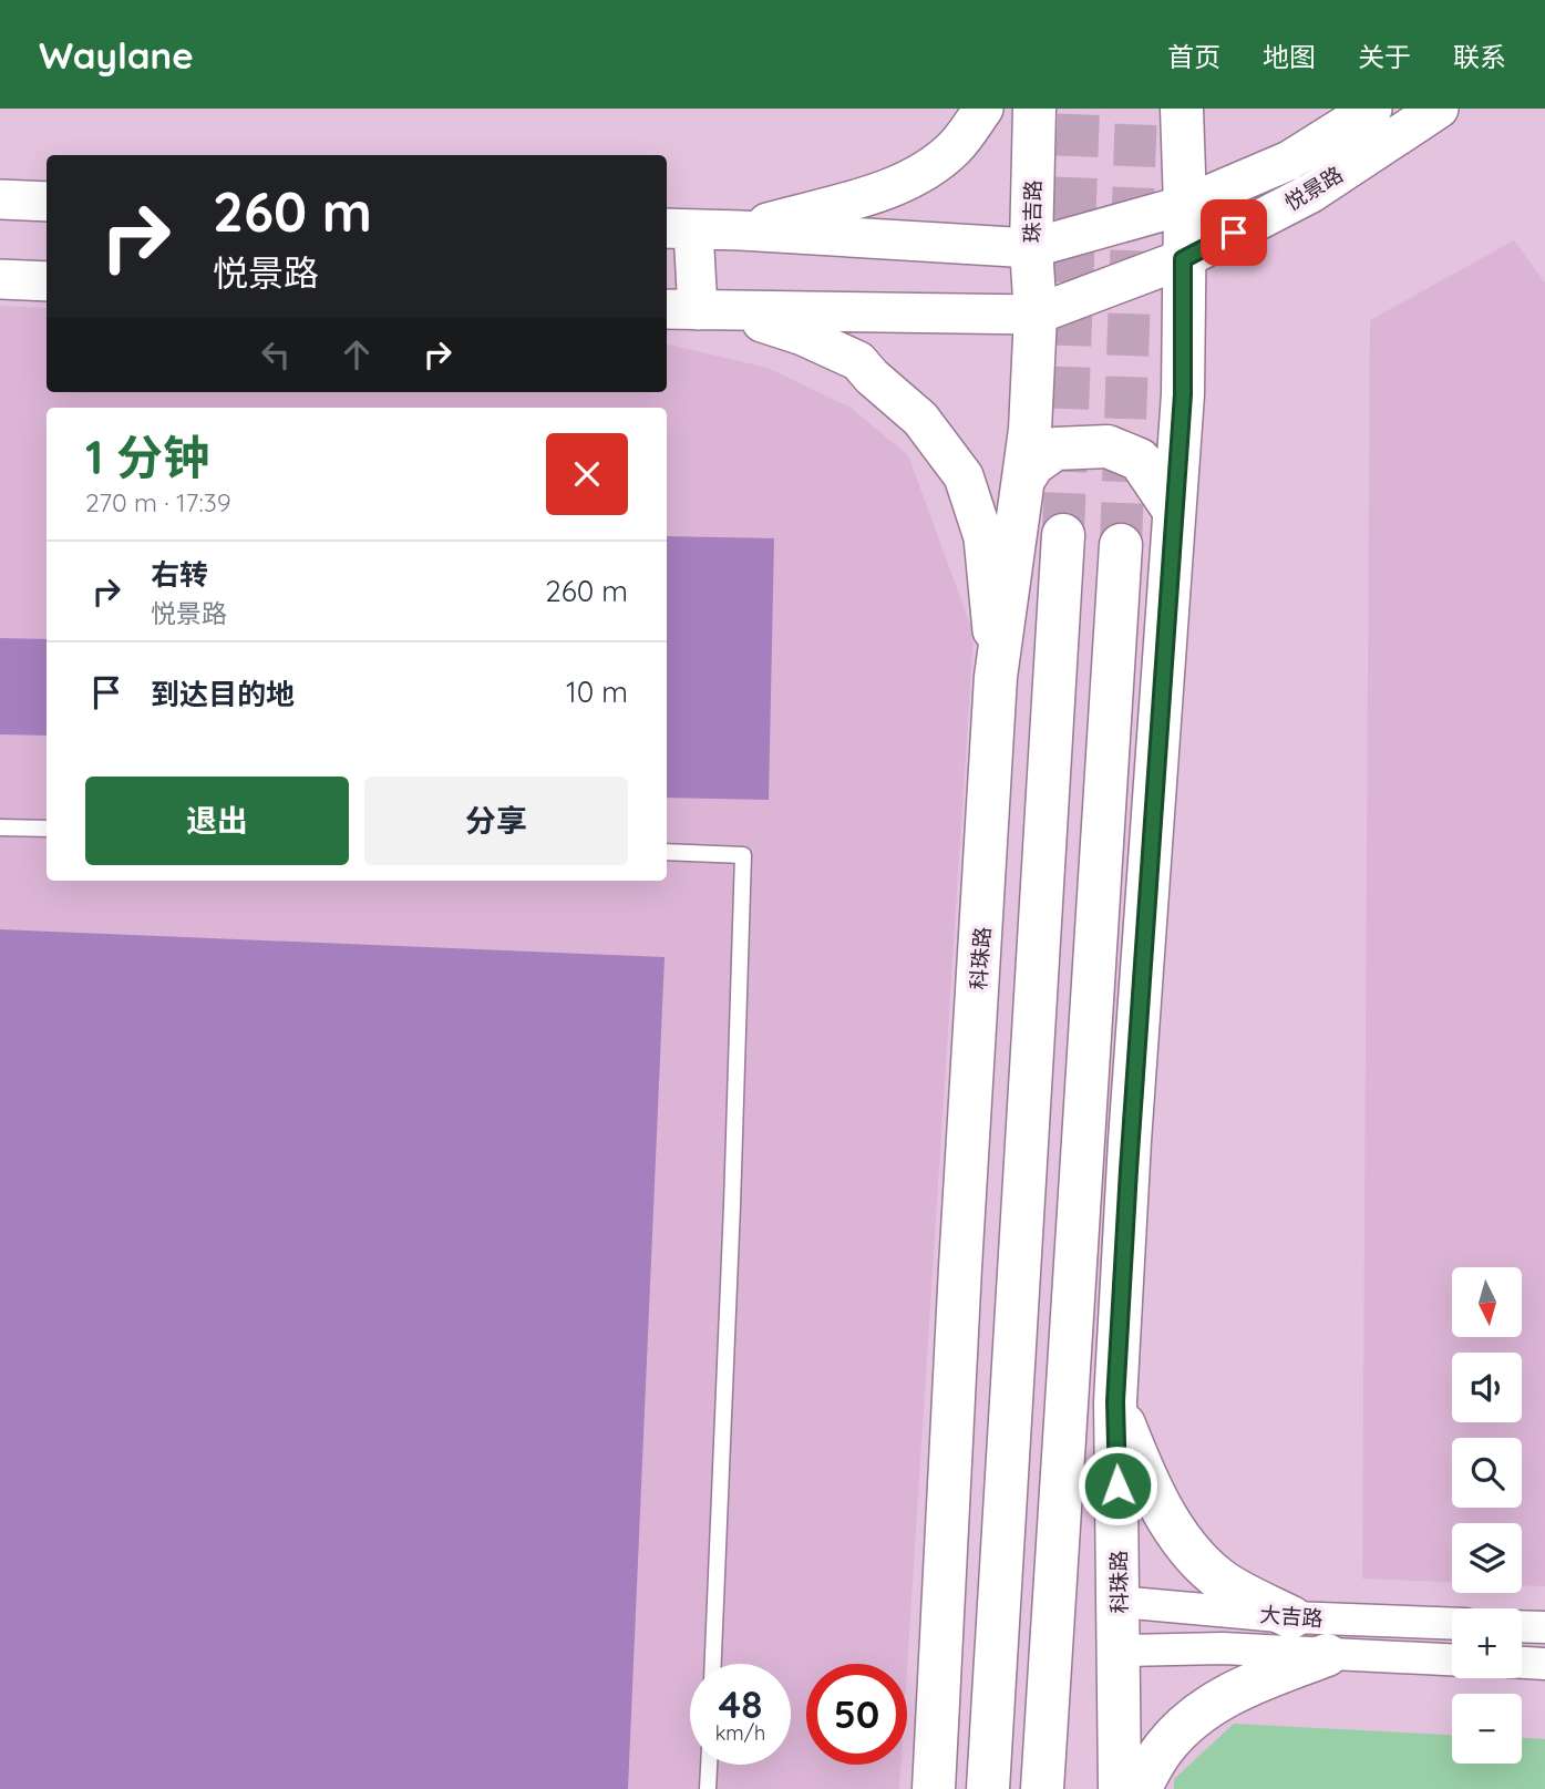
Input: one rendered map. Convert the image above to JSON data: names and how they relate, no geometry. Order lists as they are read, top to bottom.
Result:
{
  "streets": {
    "main road": ["珠吉路", "科珠路"],
    "street": ["悦景路", "大吉路"]
  },
  "crossings": [
    ["悦景路", "珠吉路"],
    ["悦景路", "科珠路"],
    ["珠吉路", "科珠路"],
    ["科珠路", "大吉路"]
  ],
  "north": "bottom",
  "page": {
    "header": "Waylane",
    "nav": [
      "首页",
      "地图",
      "关于",
      "联系"
    ],
    "turn": ["260 m", "悦景路"],
    "heading": ["1 分钟", "270 m · 17:39"],
    "list": [
      {
        "name": "右转",
        "note": "悦景路",
        "value": "260 m"
      },
      {
        "name": "到达目的地",
        "value": "10 m"
      }
    ],
    "buttons": ["退出", "分享"],
    "map_buttons": ["+", "−"],
    "speed": "48 km/h",
    "limit": "50"
  }
}
